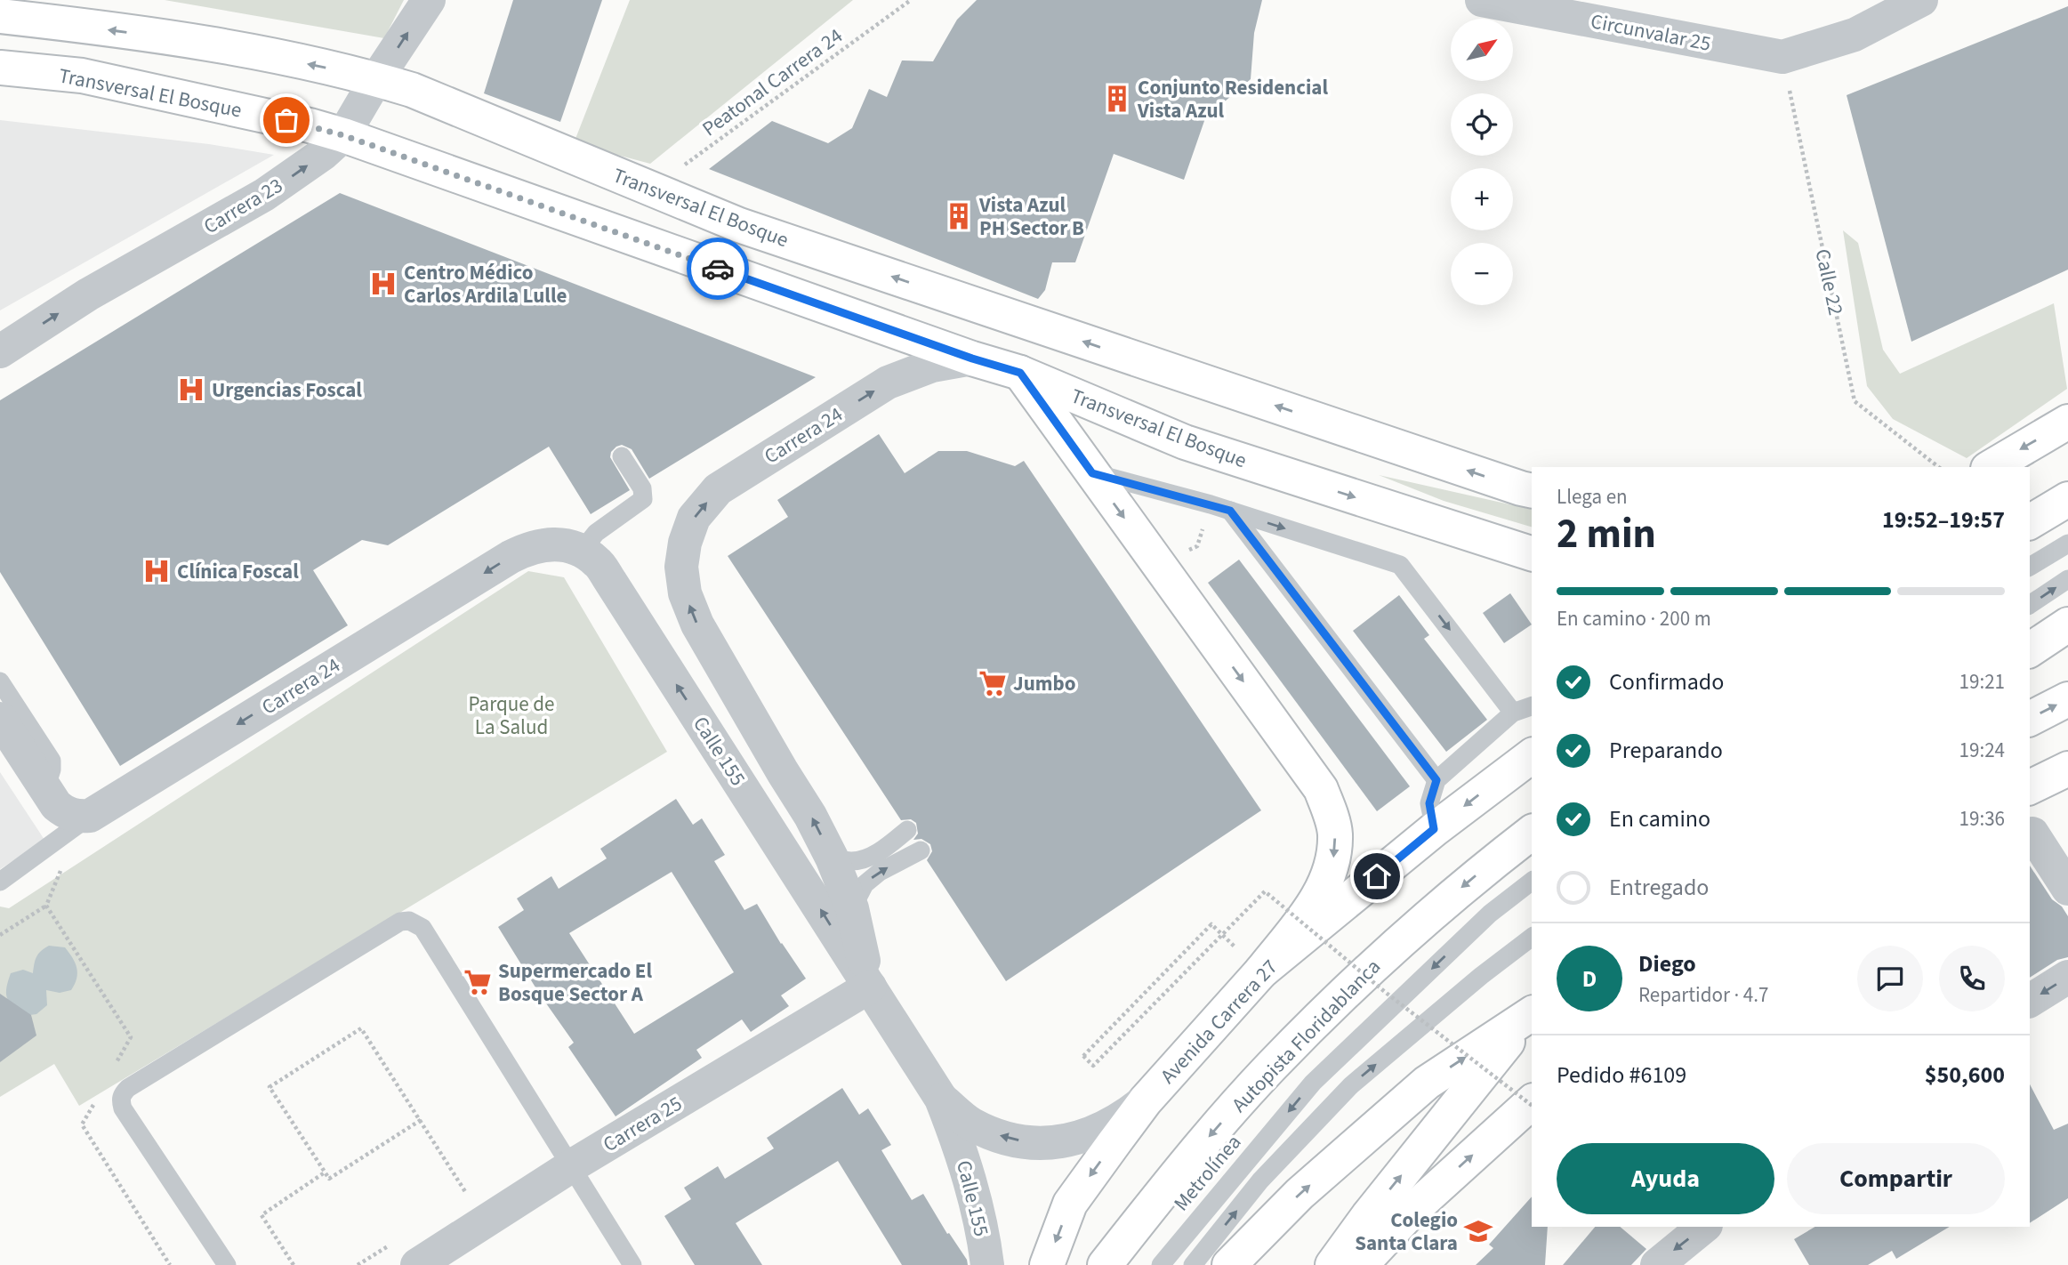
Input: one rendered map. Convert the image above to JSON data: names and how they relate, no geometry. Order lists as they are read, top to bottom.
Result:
{
  "streets": {
    "main road": ["Transversal El Bosque", "Avenida Carrera 27", "Autopista Floridablanca"],
    "street": [
      "Circunvalar 25",
      "Carrera 23",
      "Carrera 24",
      "Calle 155",
      "Carrera 25"
    ],
    "lane": ["Metrolínea"],
    "path": ["Peatonal Carrera 24", "Calle 22"]
  },
  "crossings": [
    ["Circunvalar 25", "Calle 22"],
    ["Peatonal Carrera 24", "Transversal El Bosque"],
    ["Transversal El Bosque", "Carrera 23"],
    ["Transversal El Bosque", "Carrera 24"],
    ["Carrera 24", "Calle 155"],
    ["Calle 155", "Avenida Carrera 27"],
    ["Calle 155", "Carrera 25"]
  ],
  "one_way": ["Carrera 23", "Calle 155"],
  "parks": ["Parque de La Salud"],
  "places": {
    "building": ["Conjunto Residencial Vista Azul", "Vista Azul PH Sector B"],
    "hospital": ["Centro Médico Carlos Ardila Lulle", "Urgencias Foscal", "Clínica Foscal"],
    "supermarket": ["Jumbo", "Supermercado El Bosque Sector A"],
    "school or university": ["Colegio Santa Clara"]
  },
  "north": "top right",
  "page": {
    "map_buttons": ["+", "−"],
    "heading": ["2 min", "Llega en", "19:52–19:57"],
    "panel": [
      "Diego",
      "Repartidor · 4.7",
      "Pedido #6109",
      "$50,600"
    ],
    "bar": "En camino · 200 m",
    "list": [
      ["Confirmado", "19:21"],
      ["Preparando", "19:24"],
      ["En camino", "19:36"],
      "Entregado"
    ],
    "round": "D",
    "buttons": ["Ayuda", "Compartir"]
  }
}
